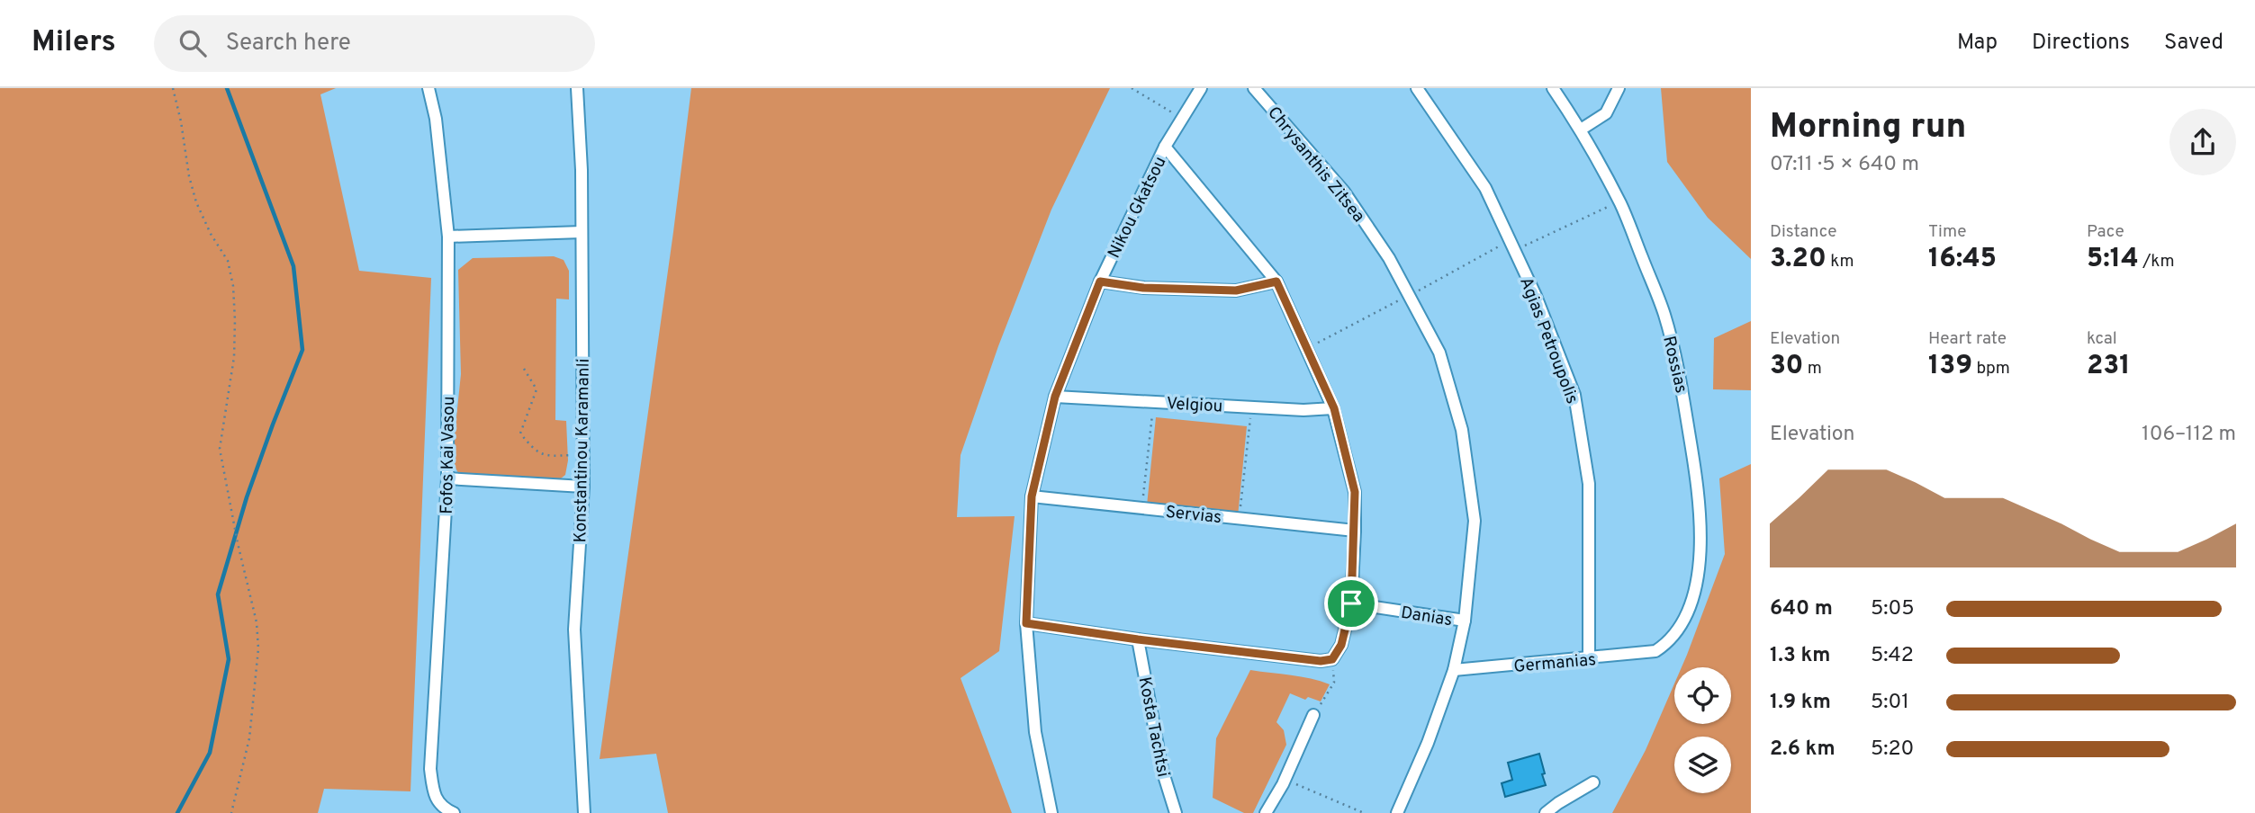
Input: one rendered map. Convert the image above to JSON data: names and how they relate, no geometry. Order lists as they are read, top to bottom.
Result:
{
  "streets": {
    "street": [
      "Chrysanthis Zitsea",
      "Nikou Gkatsou",
      "Agias Petroupolis",
      "Rossias",
      "Velgiou",
      "Konstantinou Karamanli",
      "Fofos Kai Vasou",
      "Servias",
      "Danias",
      "Germanias",
      "Kosta Tachtsi"
    ]
  },
  "crossings": [
    ["Chrysanthis Zitsea", "Danias"],
    ["Chrysanthis Zitsea", "Germanias"],
    ["Nikou Gkatsou", "Velgiou"],
    ["Nikou Gkatsou", "Servias"],
    ["Agias Petroupolis", "Germanias"],
    ["Rossias", "Germanias"]
  ],
  "page": {
    "header": "Milers",
    "search": "Search here",
    "nav": ["Map", "Directions", "Saved"],
    "heading": ["Morning run", "07:11 · 5 × 640 m"],
    "stats": [
      ["Distance", "3.20 km"],
      ["Time", "16:45"],
      ["Pace", "5:14 /km"],
      ["Elevation", "30 m"],
      ["Heart rate", "139 bpm"],
      ["kcal", "231"]
    ],
    "chart": ["Elevation", "106–112 m"],
    "list": [
      {
        "name": "640 m",
        "note": "5:05"
      },
      {
        "name": "1.3 km",
        "note": "5:42"
      },
      {
        "name": "1.9 km",
        "note": "5:01"
      },
      {
        "name": "2.6 km",
        "note": "5:20"
      }
    ]
  }
}
